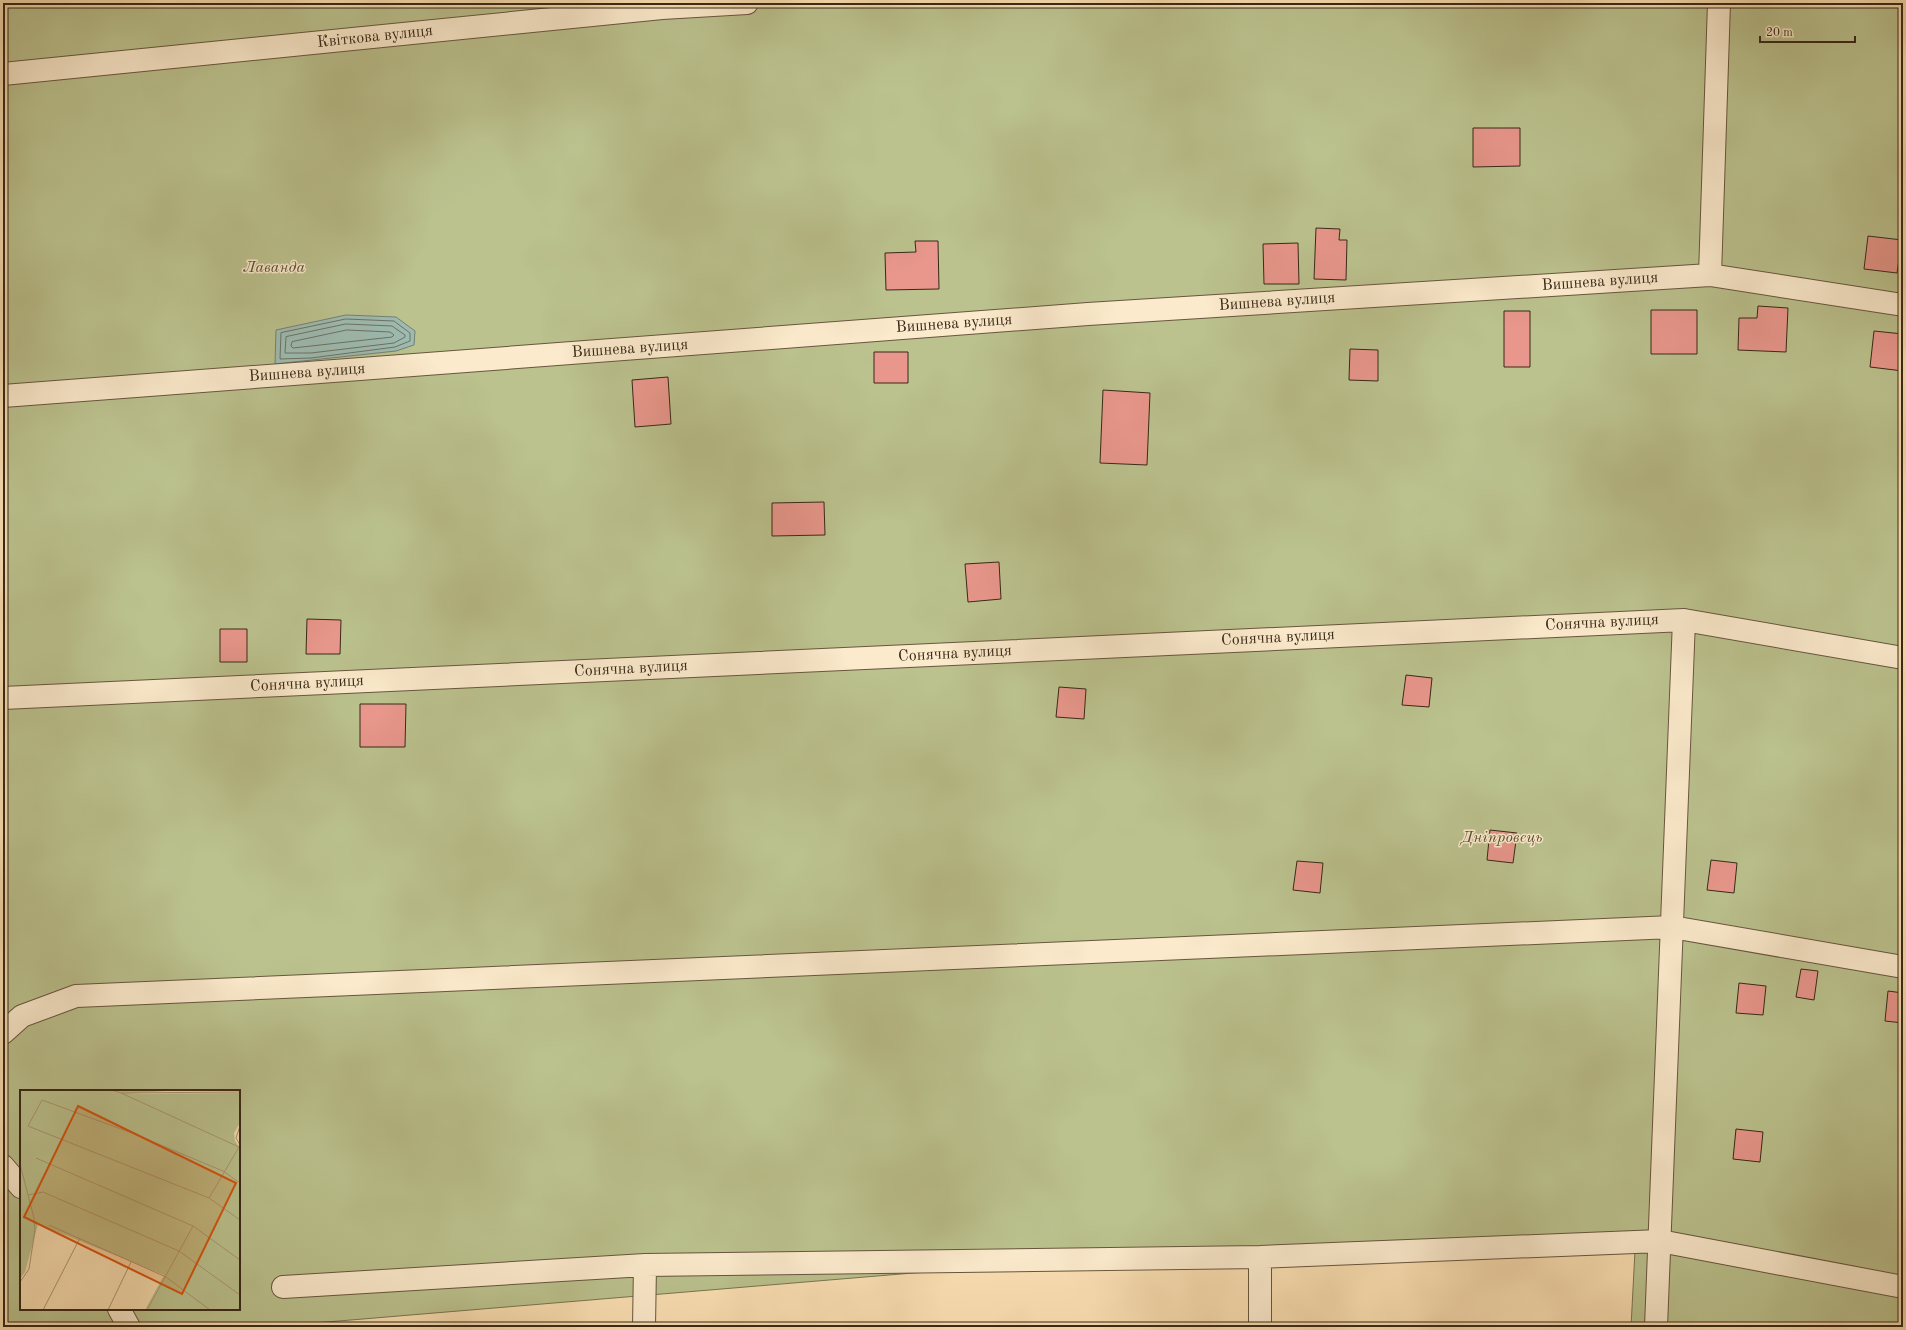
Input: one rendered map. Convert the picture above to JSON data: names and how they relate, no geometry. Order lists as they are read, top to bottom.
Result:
{
  "streets": {
    "street": ["Квіткова вулиця", "Вишнева вулиця", "Сонячна вулиця"]
  },
  "parks": ["Лаванда", "Дніпровець"],
  "scale_bar": "20 m"
}
